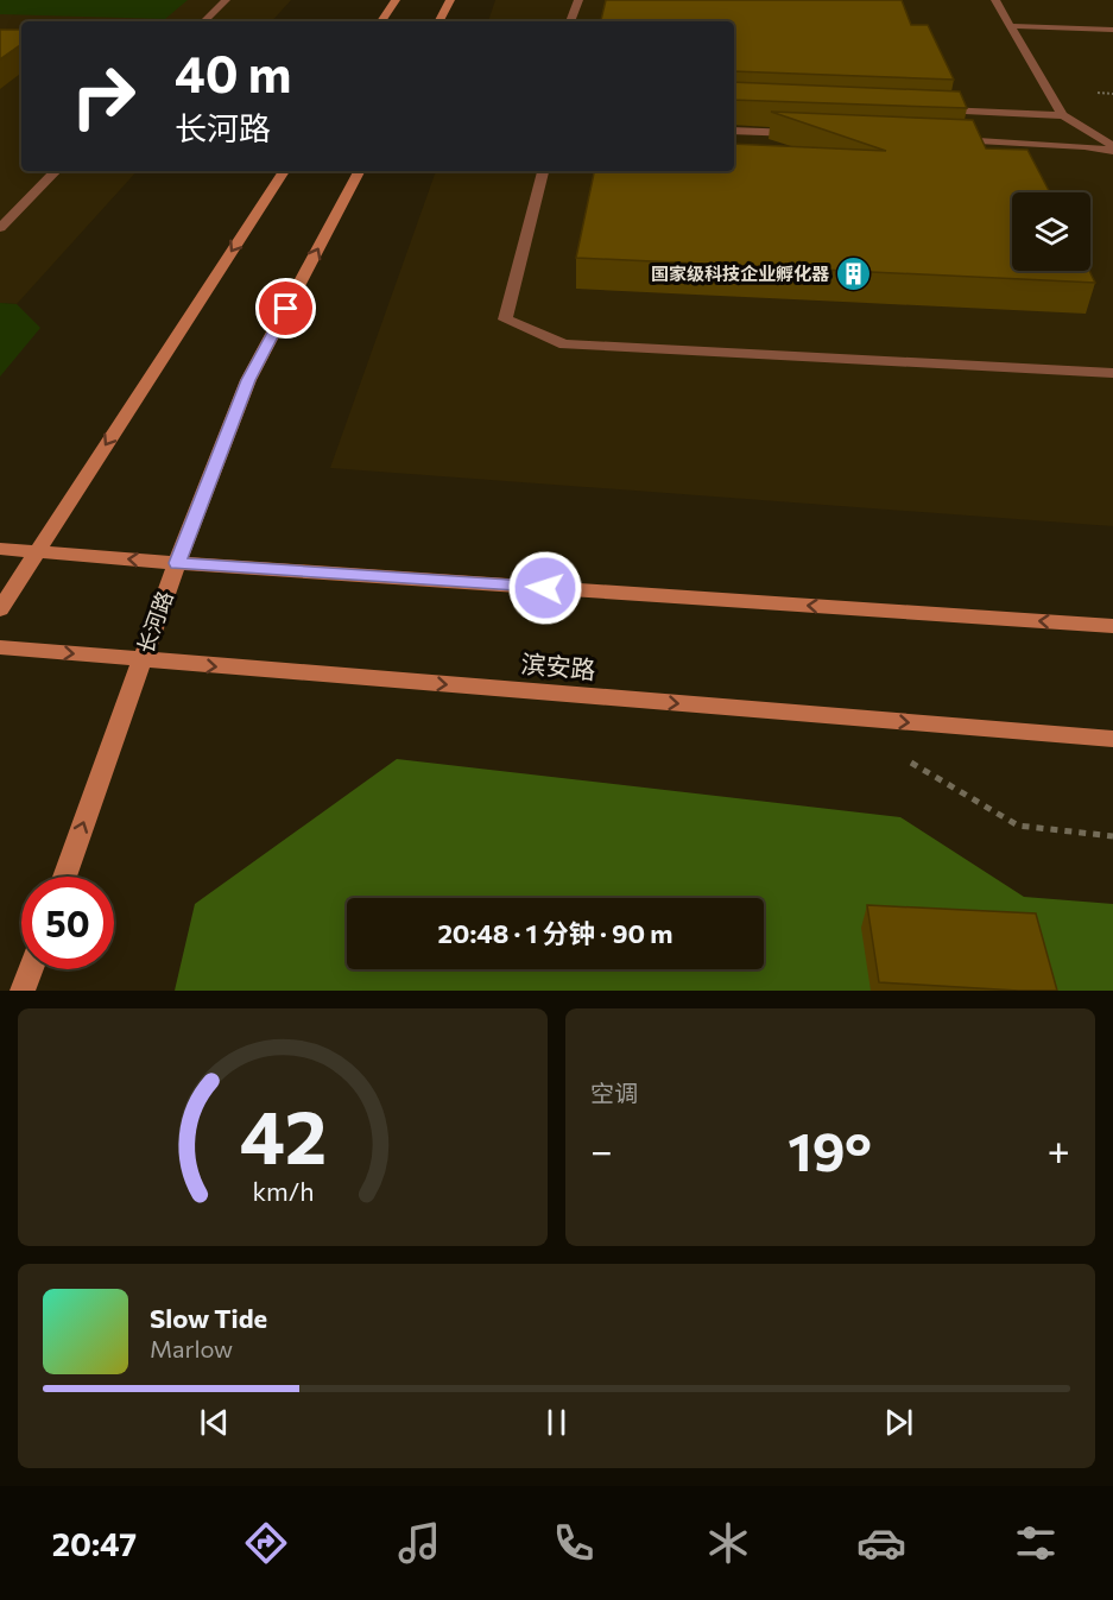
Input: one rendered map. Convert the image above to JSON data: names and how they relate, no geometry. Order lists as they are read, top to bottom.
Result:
{
  "streets": {
    "main road": ["长河路", "滨安路"]
  },
  "crossings": [
    ["长河路", "滨安路"]
  ],
  "places": {
    "building": ["国家级科技企业孵化器"]
  },
  "page": {
    "turn": ["40 m", "长河路"],
    "limit": "50",
    "trip": "20:48 · 1 分钟 · 90 m",
    "tile": "空调",
    "heat": ["−", "19°", "+"],
    "song": ["Slow Tide", "Marlow"],
    "tabs": "20:47",
    "gauge": ["42", "km/h"]
  }
}
